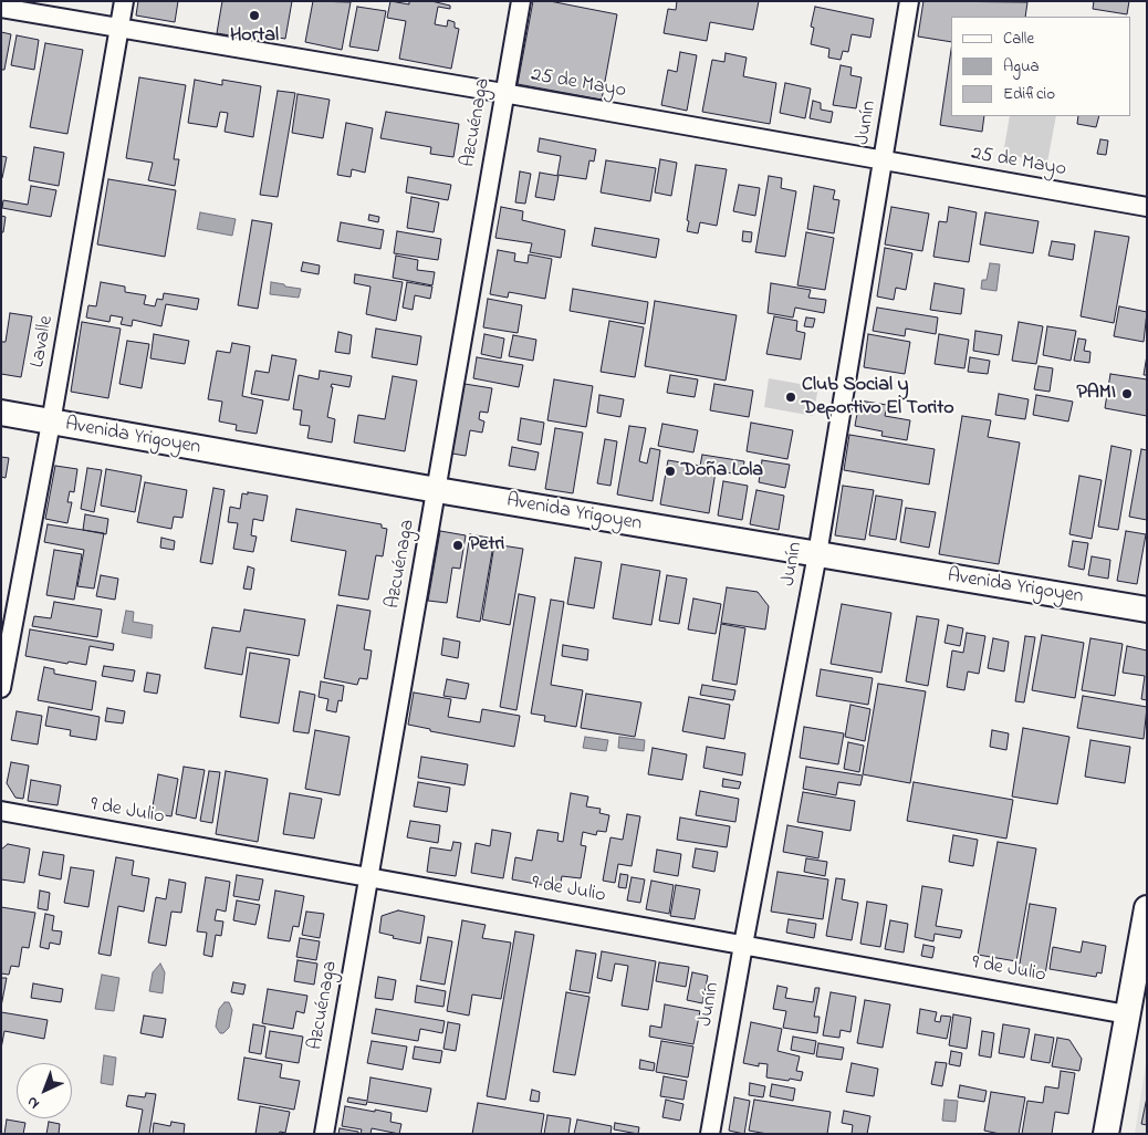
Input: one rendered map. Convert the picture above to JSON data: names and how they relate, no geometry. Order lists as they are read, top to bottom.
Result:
{
  "streets": {
    "main road": ["Avenida Yrigoyen"],
    "street": [
      "25 de Mayo",
      "Azcuénaga",
      "Junín",
      "Lavalle",
      "9 de Julio"
    ]
  },
  "crossings": [
    ["25 de Mayo", "Azcuénaga"],
    ["25 de Mayo", "Junín"],
    ["25 de Mayo", "Lavalle"],
    ["Azcuénaga", "Avenida Yrigoyen"],
    ["Azcuénaga", "9 de Julio"],
    ["Junín", "Avenida Yrigoyen"],
    ["Junín", "9 de Julio"],
    ["Lavalle", "Avenida Yrigoyen"]
  ],
  "places": [
    "Hortal",
    "PAMI",
    "Club Social y Deportivo El Torito",
    "Doña Lola",
    "Petri"
  ],
  "legend": ["Calle", "Agua", "Edificio"],
  "north": "bottom left"
}
